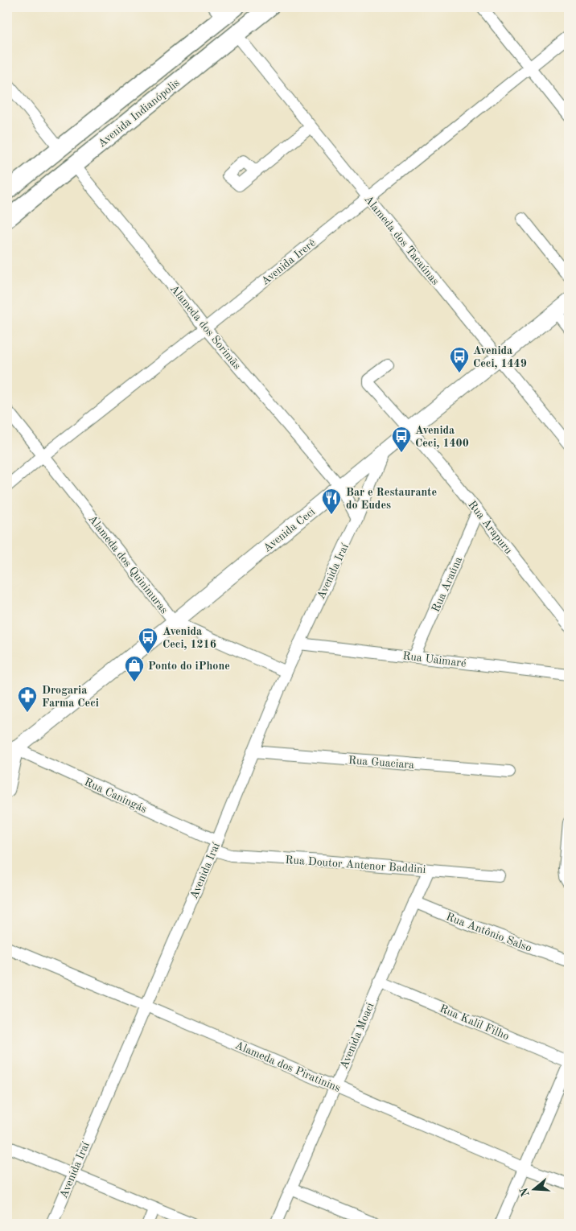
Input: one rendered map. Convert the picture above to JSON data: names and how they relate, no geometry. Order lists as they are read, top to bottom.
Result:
{
  "streets": {
    "main road": ["Avenida Indianópolis"],
    "street": [
      "Alameda dos Tacaúnas",
      "Avenida Irerê",
      "Alameda dos Sorimãs",
      "Rua Arapuru",
      "Avenida Ceci",
      "Alameda dos Quinimuras",
      "Avenida Iraí",
      "Rua Araúna",
      "Rua Uaimaré",
      "Rua Guaciara",
      "Rua Caningás",
      "Rua Doutor Antenor Baddini",
      "Rua Antônio Salso",
      "Rua Kalil Filho",
      "Avenida Moaci",
      "Alameda dos Piratinins"
    ]
  },
  "crossings": [
    ["Avenida Indianópolis", "Alameda dos Tacaúnas"],
    ["Avenida Indianópolis", "Alameda dos Sorimãs"],
    ["Alameda dos Tacaúnas", "Avenida Irerê"],
    ["Alameda dos Tacaúnas", "Avenida Ceci"],
    ["Avenida Irerê", "Alameda dos Sorimãs"],
    ["Avenida Irerê", "Alameda dos Quinimuras"],
    ["Alameda dos Sorimãs", "Avenida Ceci"],
    ["Rua Arapuru", "Avenida Ceci"],
    ["Rua Arapuru", "Rua Araúna"],
    ["Avenida Ceci", "Alameda dos Quinimuras"],
    ["Avenida Ceci", "Avenida Iraí"],
    ["Avenida Ceci", "Rua Caningás"],
    ["Alameda dos Quinimuras", "Avenida Iraí"],
    ["Avenida Iraí", "Rua Uaimaré"],
    ["Avenida Iraí", "Rua Guaciara"],
    ["Avenida Iraí", "Rua Caningás"],
    ["Avenida Iraí", "Rua Doutor Antenor Baddini"],
    ["Avenida Iraí", "Alameda dos Piratinins"],
    ["Rua Araúna", "Rua Uaimaré"],
    ["Rua Caningás", "Rua Doutor Antenor Baddini"],
    ["Rua Doutor Antenor Baddini", "Avenida Moaci"],
    ["Rua Antônio Salso", "Avenida Moaci"],
    ["Rua Kalil Filho", "Avenida Moaci"],
    ["Avenida Moaci", "Alameda dos Piratinins"]
  ],
  "places": {
    "bus stop": ["Avenida Ceci, 1449", "Avenida Ceci, 1400", "Avenida Ceci, 1216"],
    "restaurant": ["Bar e Restaurante do Eudes"],
    "shop": ["Ponto do iPhone"],
    "pharmacy": ["Drogaria Farma Ceci"]
  },
  "north": "left"
}
